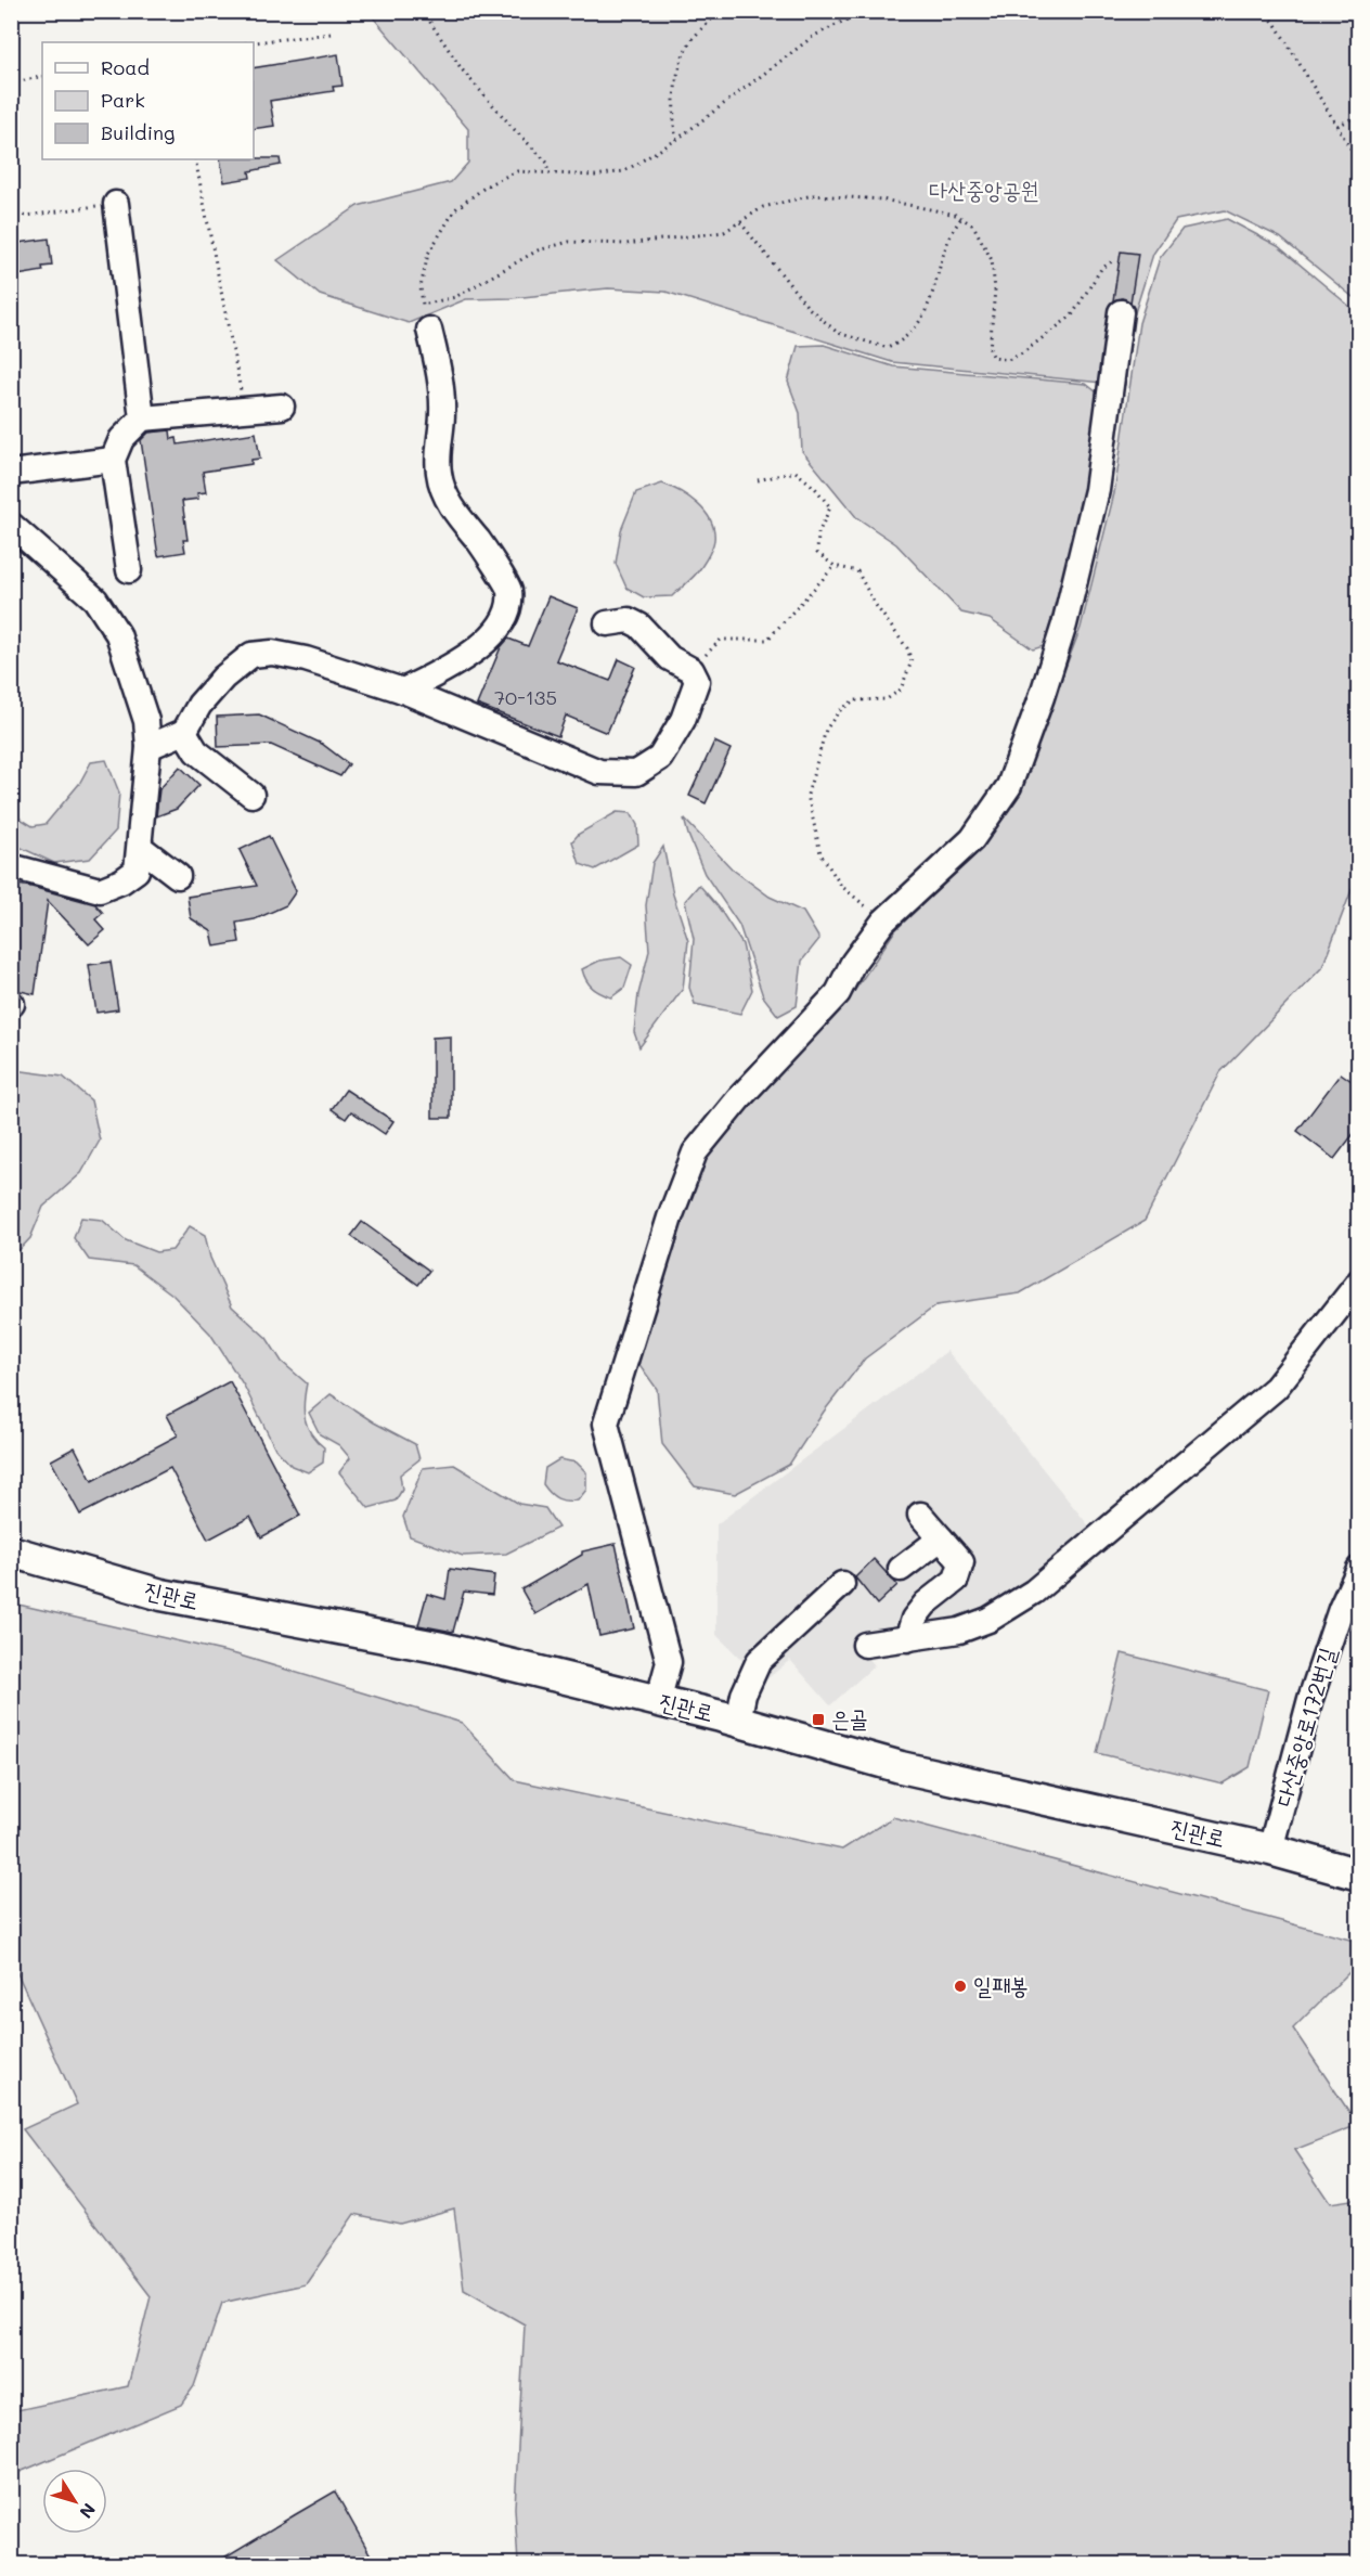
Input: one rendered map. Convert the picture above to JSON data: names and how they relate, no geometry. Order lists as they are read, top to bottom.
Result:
{
  "streets": {
    "main road": ["진관로"],
    "street": ["다산중앙로172번길"]
  },
  "crossings": [
    ["진관로", "다산중앙로172번길"]
  ],
  "parks": ["다산중앙공원"],
  "places": {
    "transit": ["은골"],
    "other": ["일패봉"]
  },
  "house_numbers": ["70-135"],
  "legend": ["Road", "Park", "Building"],
  "north": "bottom right"
}
